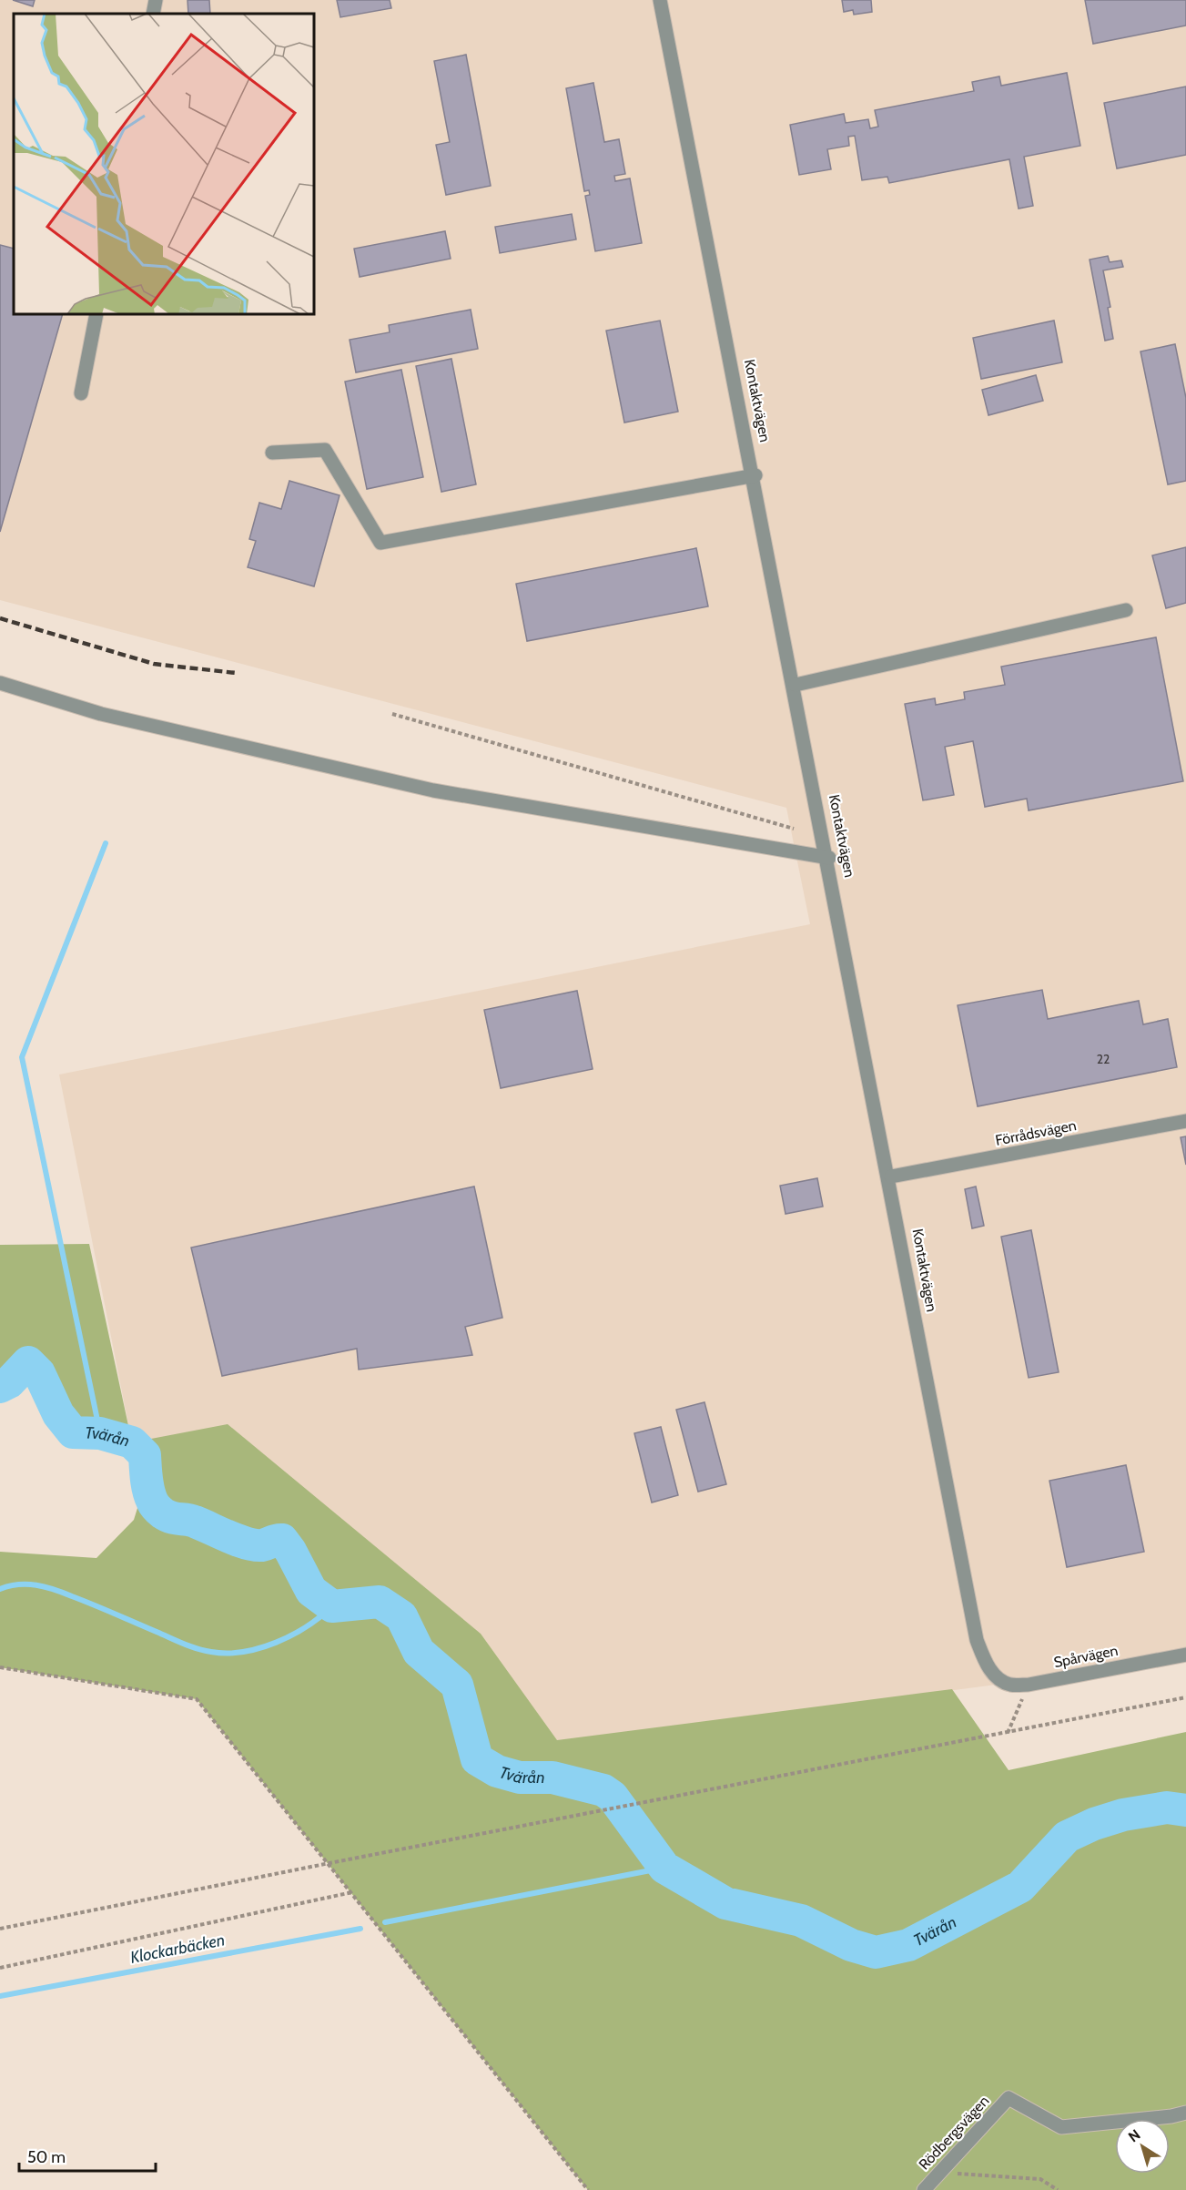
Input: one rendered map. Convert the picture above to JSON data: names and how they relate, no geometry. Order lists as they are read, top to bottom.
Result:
{
  "streets": {
    "street": [
      "Kontaktvägen",
      "Förrådsvägen",
      "Spårvägen",
      "Rödbergsvägen"
    ]
  },
  "crossings": [
    ["Kontaktvägen", "Förrådsvägen"],
    ["Kontaktvägen", "Spårvägen"]
  ],
  "water": ["Tvärån", "Klockarbäcken"],
  "house_numbers": ["22"],
  "scale_bar": "50 m",
  "north": "top left"
}
